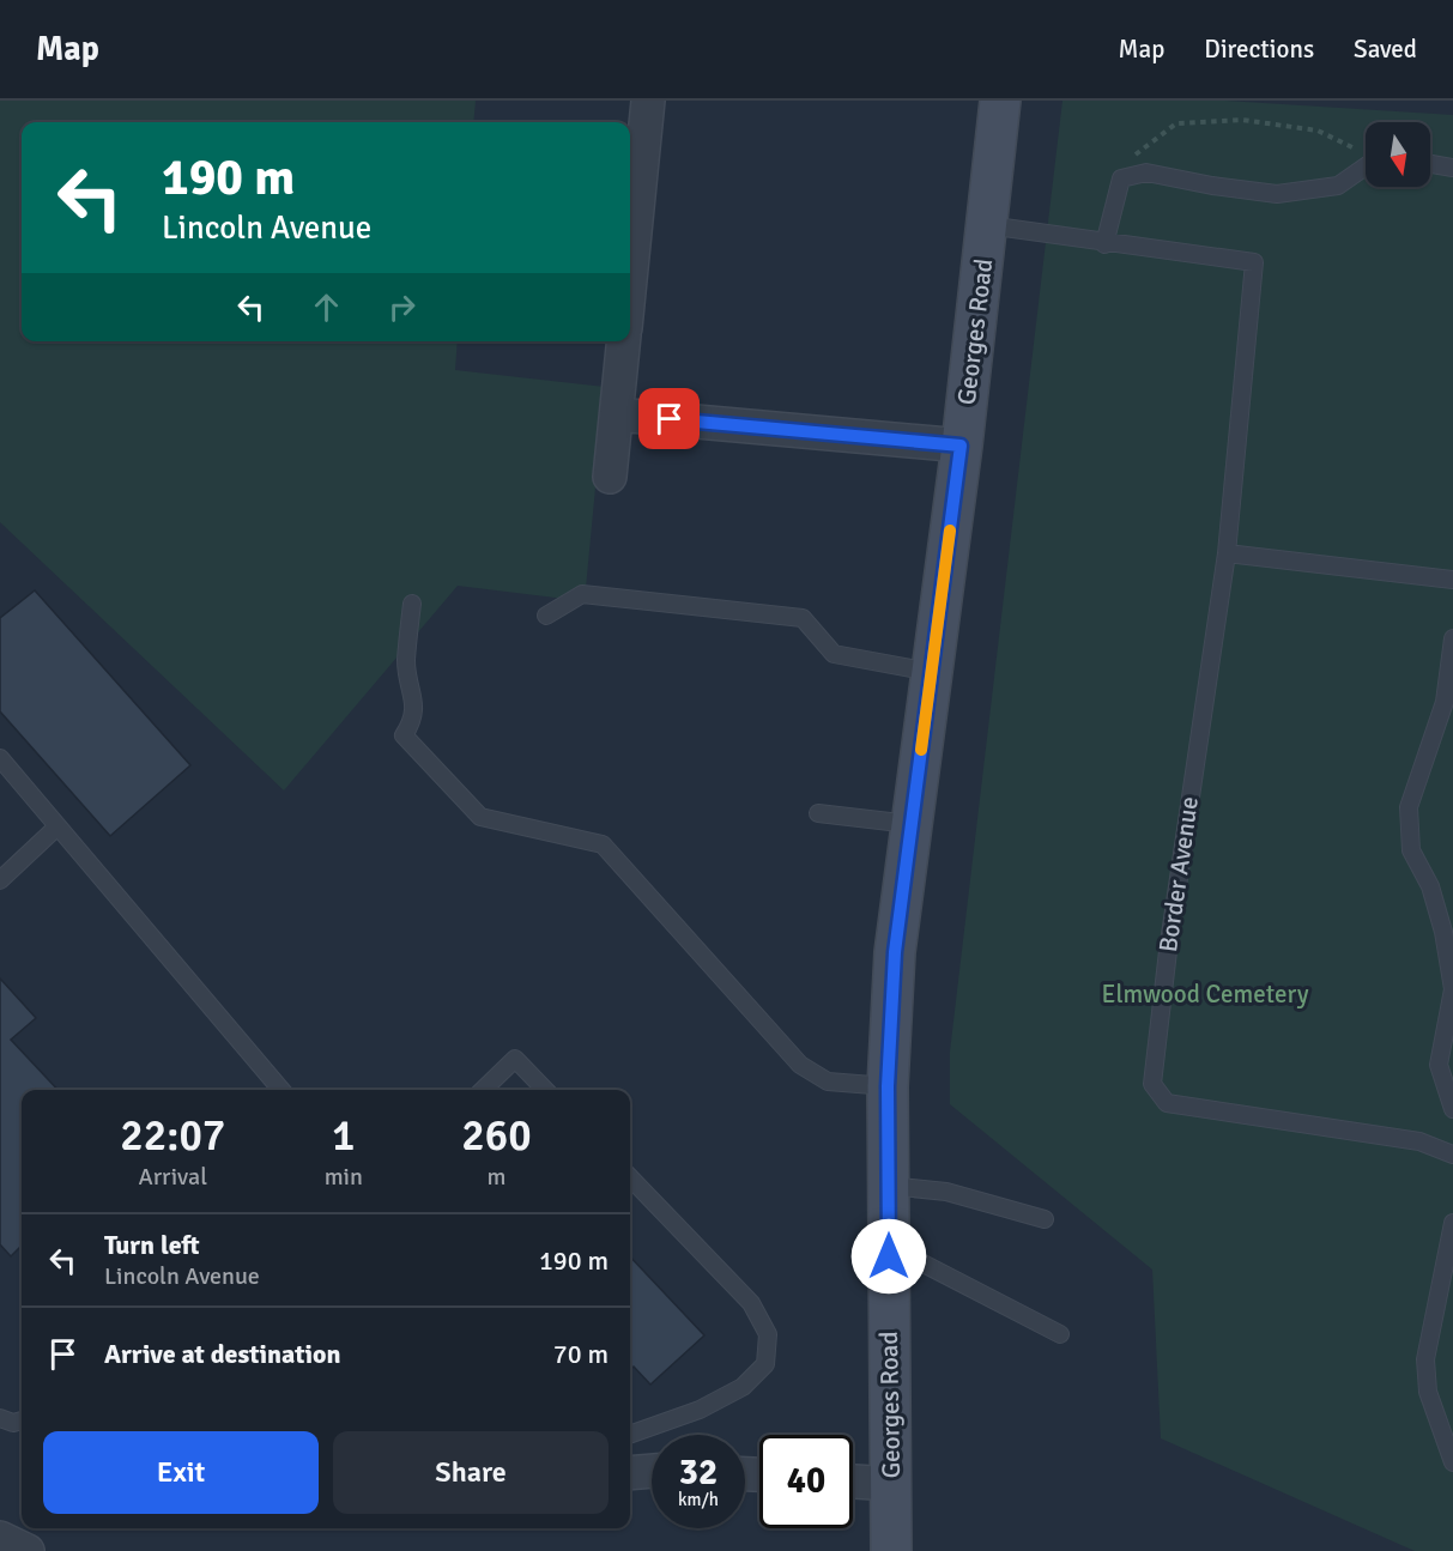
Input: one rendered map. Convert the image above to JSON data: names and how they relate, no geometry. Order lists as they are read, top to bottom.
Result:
{
  "streets": {
    "street": ["Georges Road"],
    "lane": ["Border Avenue"]
  },
  "parks": ["Elmwood Cemetery"],
  "north": "bottom",
  "page": {
    "header": "Map",
    "nav": ["Map", "Directions", "Saved"],
    "turn": ["190 m", "Lincoln Avenue"],
    "eta": [
      "22:07",
      "Arrival",
      "1",
      "min",
      "260",
      "m"
    ],
    "list": [
      {
        "name": "Turn left",
        "note": "Lincoln Avenue",
        "value": "190 m"
      },
      {
        "name": "Arrive at destination",
        "value": "70 m"
      }
    ],
    "buttons": ["Exit", "Share"],
    "speed": "32 km/h",
    "limit": "40"
  }
}
